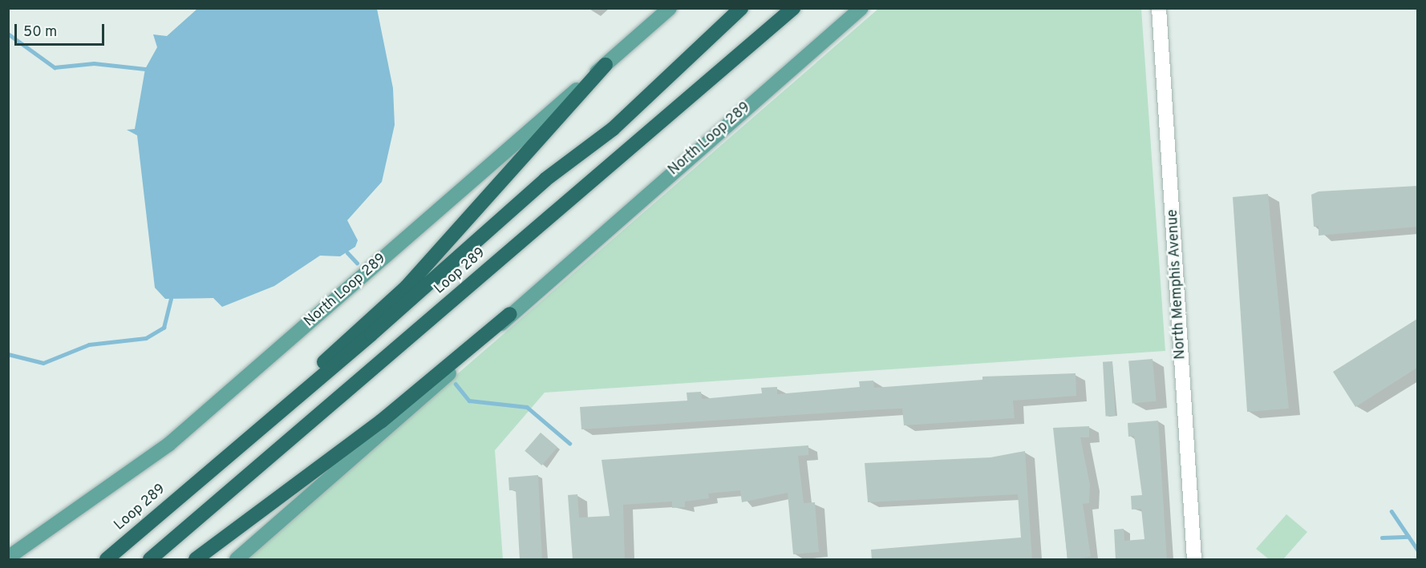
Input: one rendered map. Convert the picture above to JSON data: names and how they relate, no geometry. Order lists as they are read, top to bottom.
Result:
{
  "streets": {
    "highway": ["Loop 289"],
    "main road": ["North Loop 289"],
    "street": ["North Memphis Avenue"]
  },
  "scale_bar": "50 m"
}
